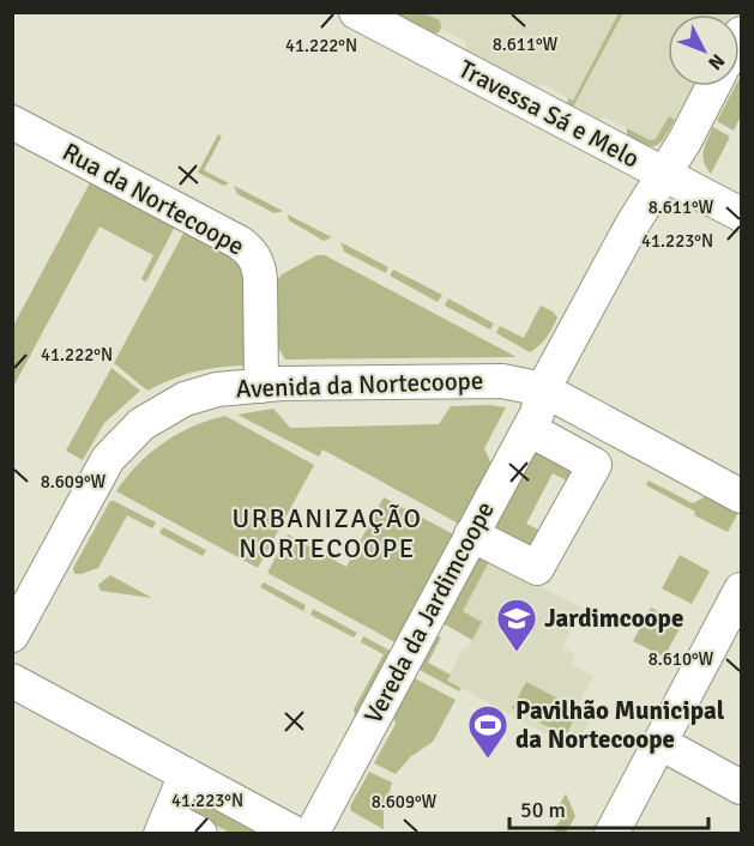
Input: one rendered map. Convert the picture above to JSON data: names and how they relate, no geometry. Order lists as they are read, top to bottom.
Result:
{
  "streets": {
    "street": [
      "Travessa Sá e Melo",
      "Rua da Nortecoope",
      "Avenida da Nortecoope",
      "Vereda da Jardimcoope"
    ]
  },
  "crossings": [
    ["Rua da Nortecoope", "Avenida da Nortecoope"],
    ["Avenida da Nortecoope", "Vereda da Jardimcoope"]
  ],
  "districts": ["URBANIZAÇÃO NORTECOOPE"],
  "places": {
    "school or university": ["Jardimcoope"],
    "sports": ["Pavilhão Municipal da Nortecoope"]
  },
  "scale_bar": "50 m",
  "north": "bottom right",
  "coordinates": [
    "8.611°W",
    "41.222°N",
    "41.223°N",
    "8.609°W",
    "8.610°W"
  ]
}
